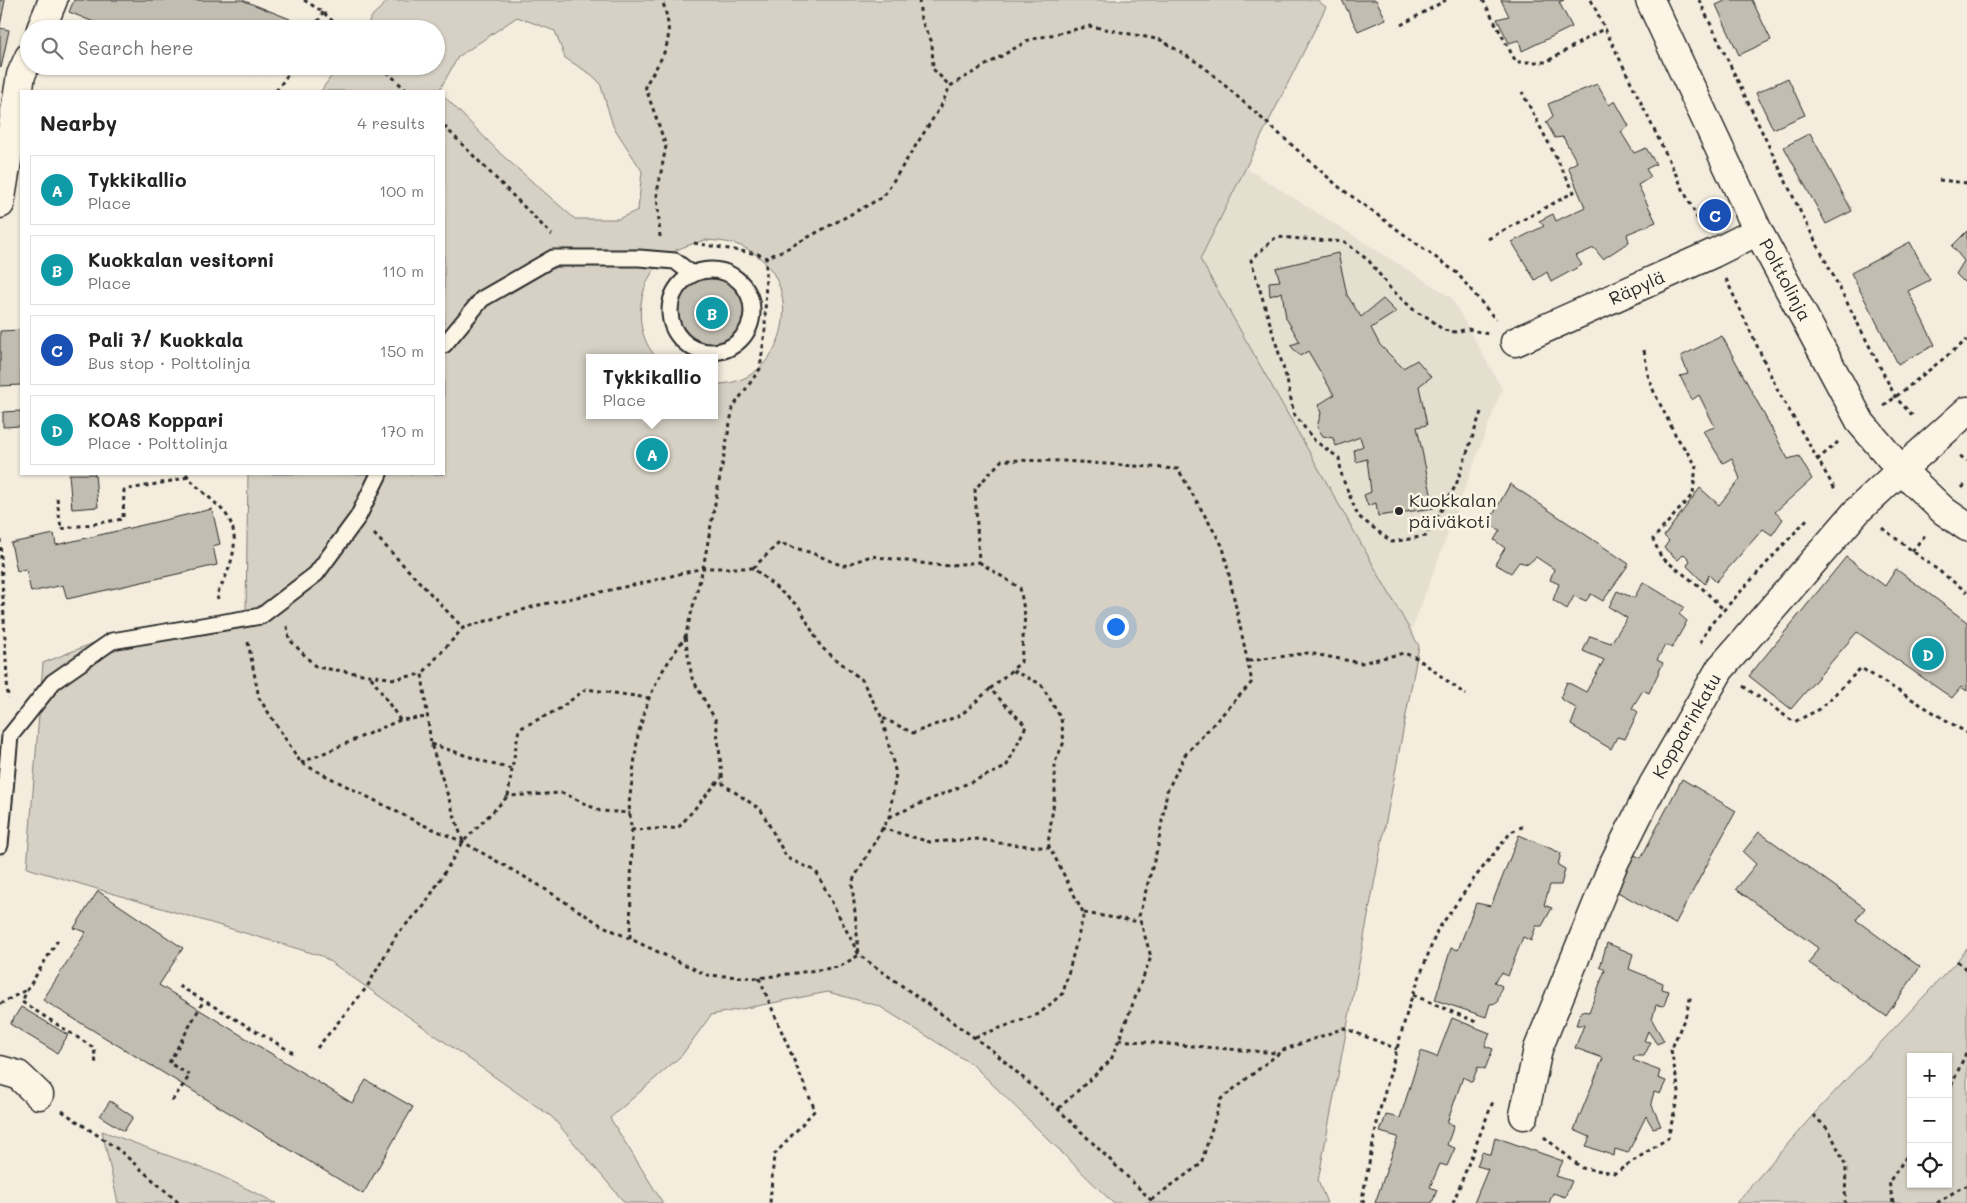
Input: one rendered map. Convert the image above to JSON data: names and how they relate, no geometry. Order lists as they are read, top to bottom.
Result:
{
  "streets": {
    "street": ["Polttolinja", "Räpylä", "Kopparinkatu"]
  },
  "crossings": [
    ["Polttolinja", "Räpylä"],
    ["Polttolinja", "Kopparinkatu"]
  ],
  "places": ["Kuokkalan päiväkoti"],
  "page": {
    "search": "Search here",
    "heading": ["Nearby", "4 results"],
    "list": [
      {
        "mark": "A",
        "name": "Tykkikallio",
        "note": "Place",
        "value": "100 m"
      },
      {
        "mark": "B",
        "name": "Kuokkalan vesitorni",
        "note": "Place",
        "value": "110 m"
      },
      {
        "mark": "C",
        "name": "Pali 7/ Kuokkala",
        "note": "Bus stop · Polttolinja",
        "value": "150 m"
      },
      {
        "mark": "D",
        "name": "KOAS Koppari",
        "note": "Place · Polttolinja",
        "value": "170 m"
      }
    ],
    "pins": [
      "C",
      "B",
      "A",
      "D"
    ],
    "popup": ["Tykkikallio", "Place"],
    "map_buttons": ["+", "−"]
  }
}
